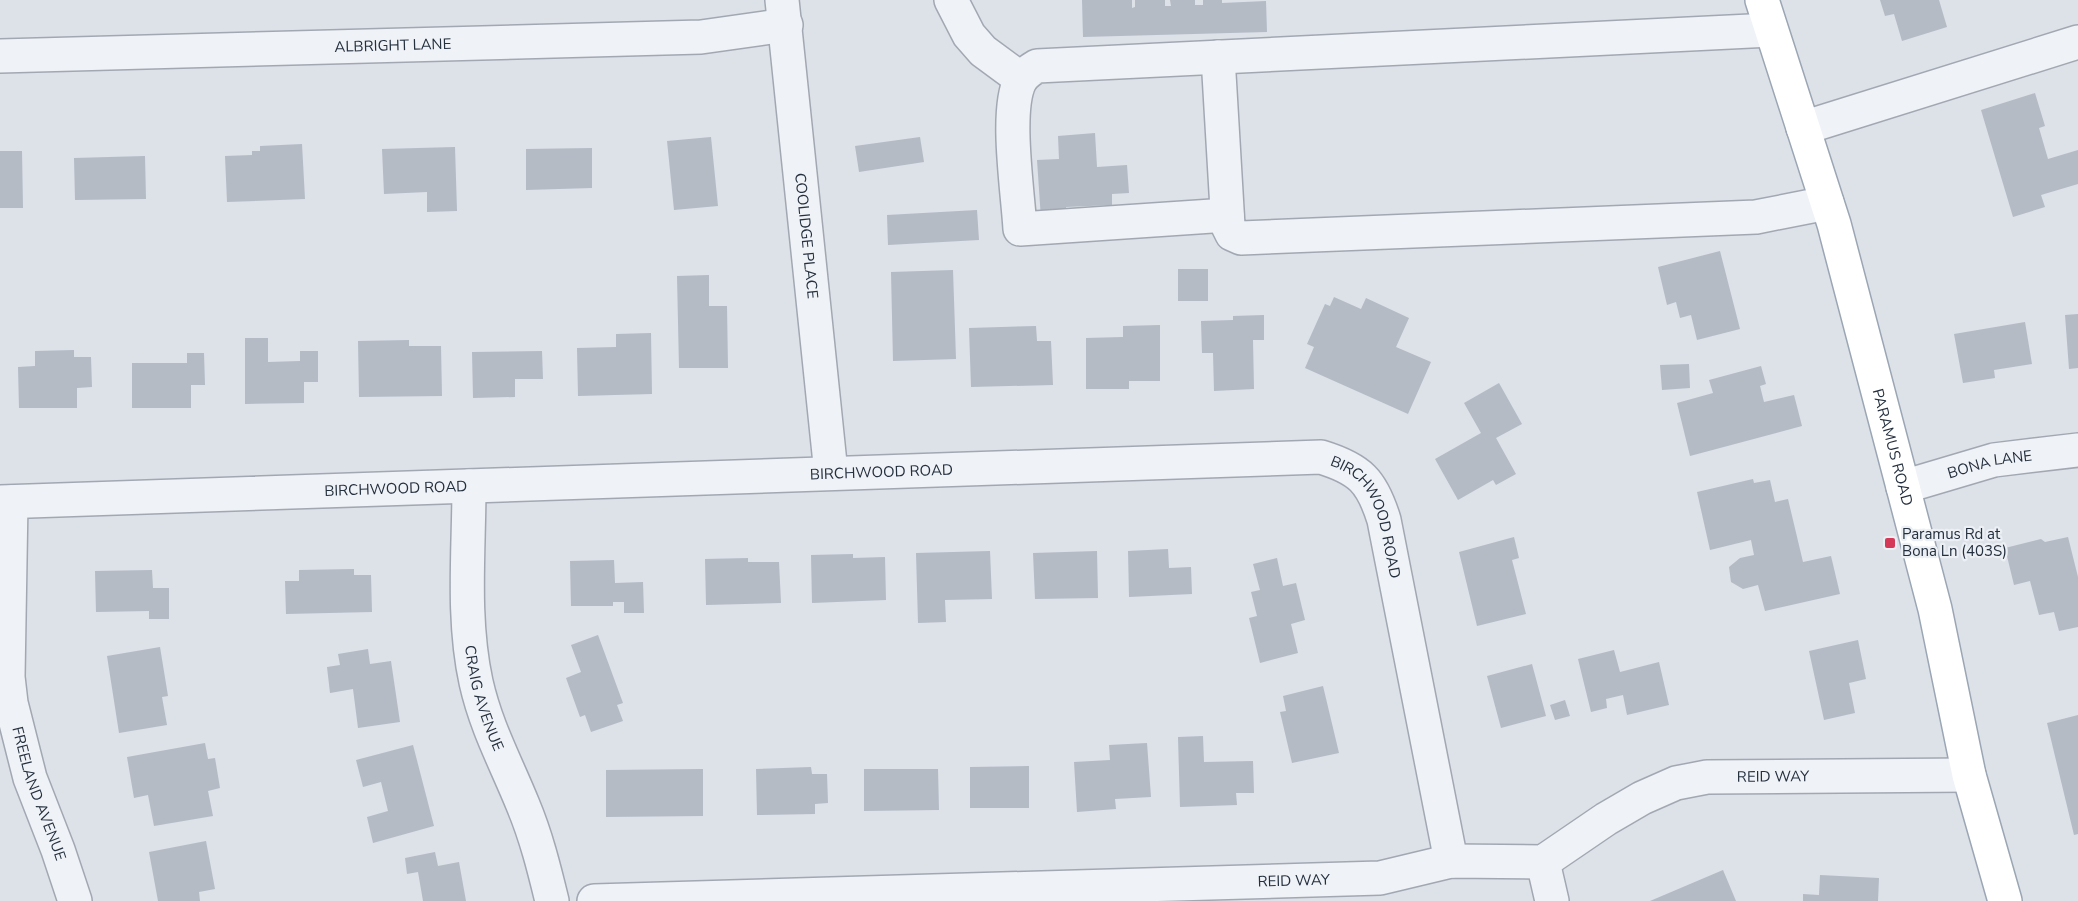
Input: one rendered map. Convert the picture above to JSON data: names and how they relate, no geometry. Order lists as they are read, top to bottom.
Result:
{
  "streets": {
    "main road": ["PARAMUS ROAD"],
    "street": [
      "ALBRIGHT LANE",
      "COOLIDGE PLACE",
      "BONA LANE",
      "BIRCHWOOD ROAD",
      "CRAIG AVENUE",
      "REID WAY",
      "FREELAND AVENUE"
    ]
  },
  "crossings": [
    ["ALBRIGHT LANE", "COOLIDGE PLACE"],
    ["COOLIDGE PLACE", "BIRCHWOOD ROAD"],
    ["PARAMUS ROAD", "BONA LANE"],
    ["PARAMUS ROAD", "REID WAY"],
    ["BIRCHWOOD ROAD", "CRAIG AVENUE"],
    ["BIRCHWOOD ROAD", "REID WAY"],
    ["BIRCHWOOD ROAD", "FREELAND AVENUE"]
  ],
  "places": {
    "transit": ["Paramus Rd at Bona Ln (403S)"]
  }
}
